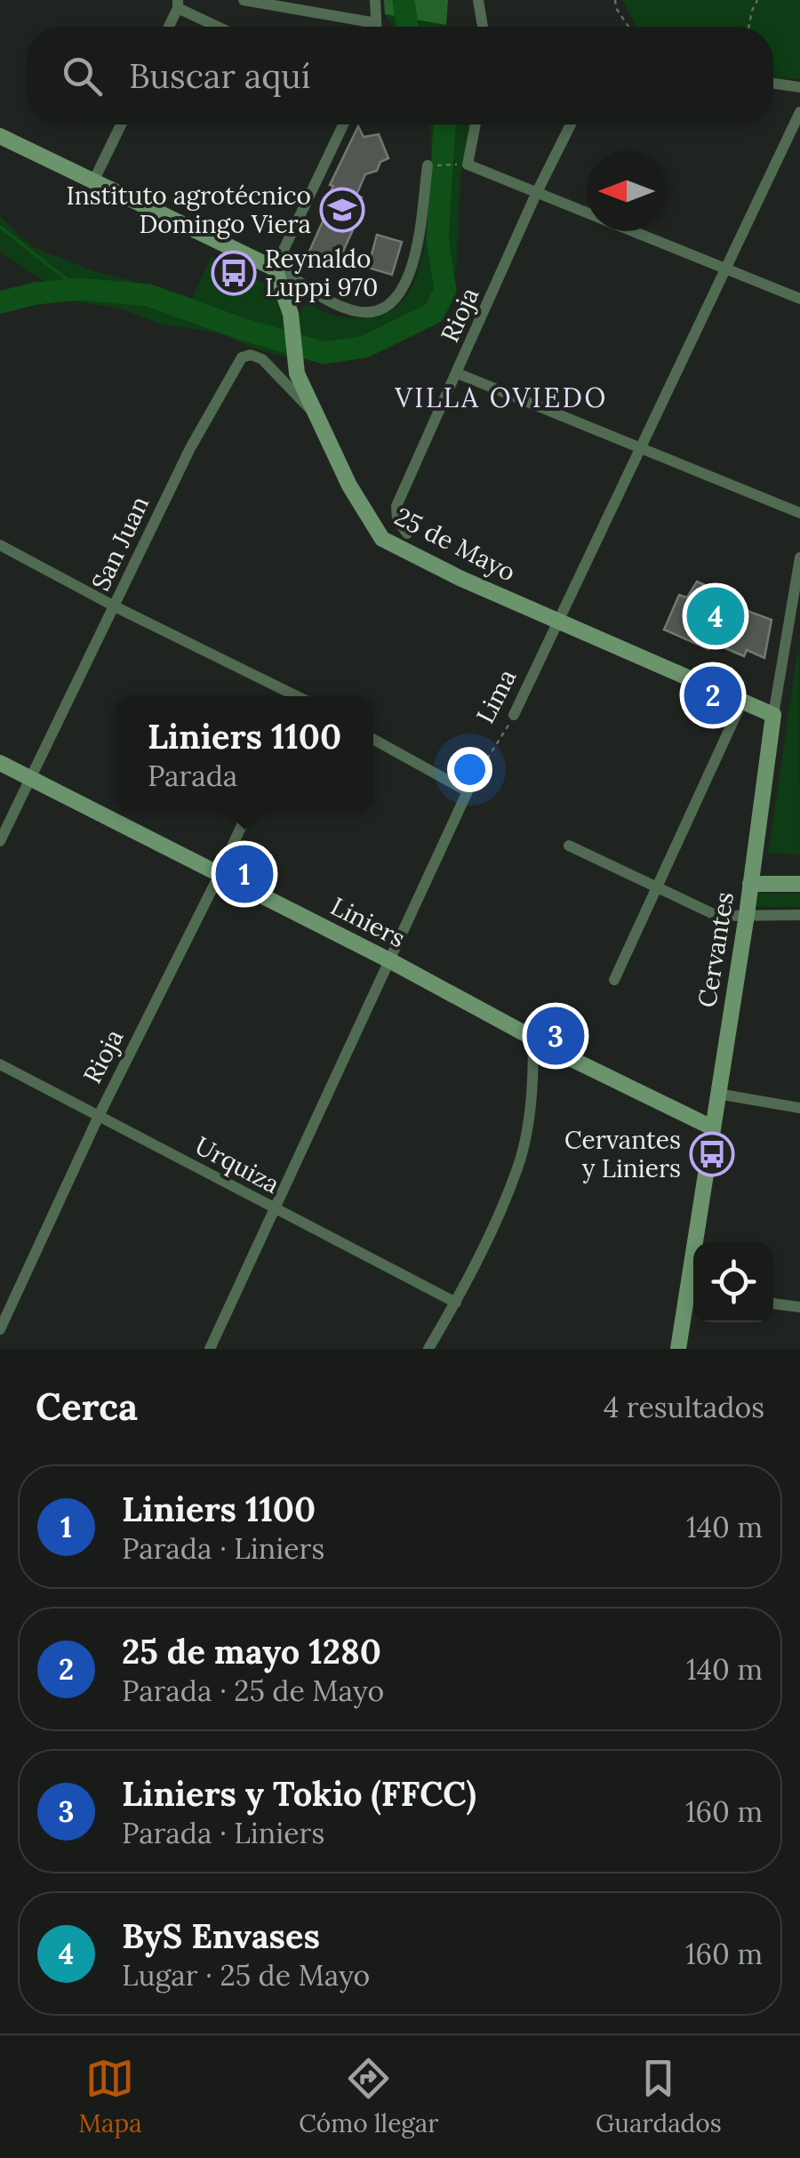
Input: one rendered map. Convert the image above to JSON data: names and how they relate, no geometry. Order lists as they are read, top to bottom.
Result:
{
  "streets": {
    "street": [
      "Rioja",
      "San Juan",
      "25 de Mayo",
      "Lima",
      "Liniers",
      "Cervantes",
      "Urquiza"
    ]
  },
  "crossings": [
    ["Rioja", "Liniers"],
    ["Rioja", "Urquiza"],
    ["San Juan", "25 de Mayo"],
    ["San Juan", "Liniers"],
    ["25 de Mayo", "Lima"],
    ["25 de Mayo", "Cervantes"],
    ["Liniers", "Cervantes"]
  ],
  "districts": ["VILLA OVIEDO"],
  "places": {
    "school or university": ["Instituto agrotécnico Domingo Viera"],
    "bus stop": ["Reynaldo Luppi 970", "Cervantes y Liniers"]
  },
  "north": "left",
  "page": {
    "search": "Buscar aquí",
    "pins": [
      "4",
      "2",
      "1",
      "3"
    ],
    "popup": ["Liniers 1100", "Parada"],
    "heading": ["Cerca", "4 resultados"],
    "list": [
      {
        "mark": "1",
        "name": "Liniers 1100",
        "note": "Parada · Liniers",
        "value": "140 m"
      },
      {
        "mark": "2",
        "name": "25 de mayo 1280",
        "note": "Parada · 25 de Mayo",
        "value": "140 m"
      },
      {
        "mark": "3",
        "name": "Liniers y Tokio (FFCC)",
        "note": "Parada · Liniers",
        "value": "160 m"
      },
      {
        "mark": "4",
        "name": "ByS Envases",
        "note": "Lugar · 25 de Mayo",
        "value": "160 m"
      }
    ],
    "nav": ["Mapa", "Cómo llegar", "Guardados"]
  }
}
